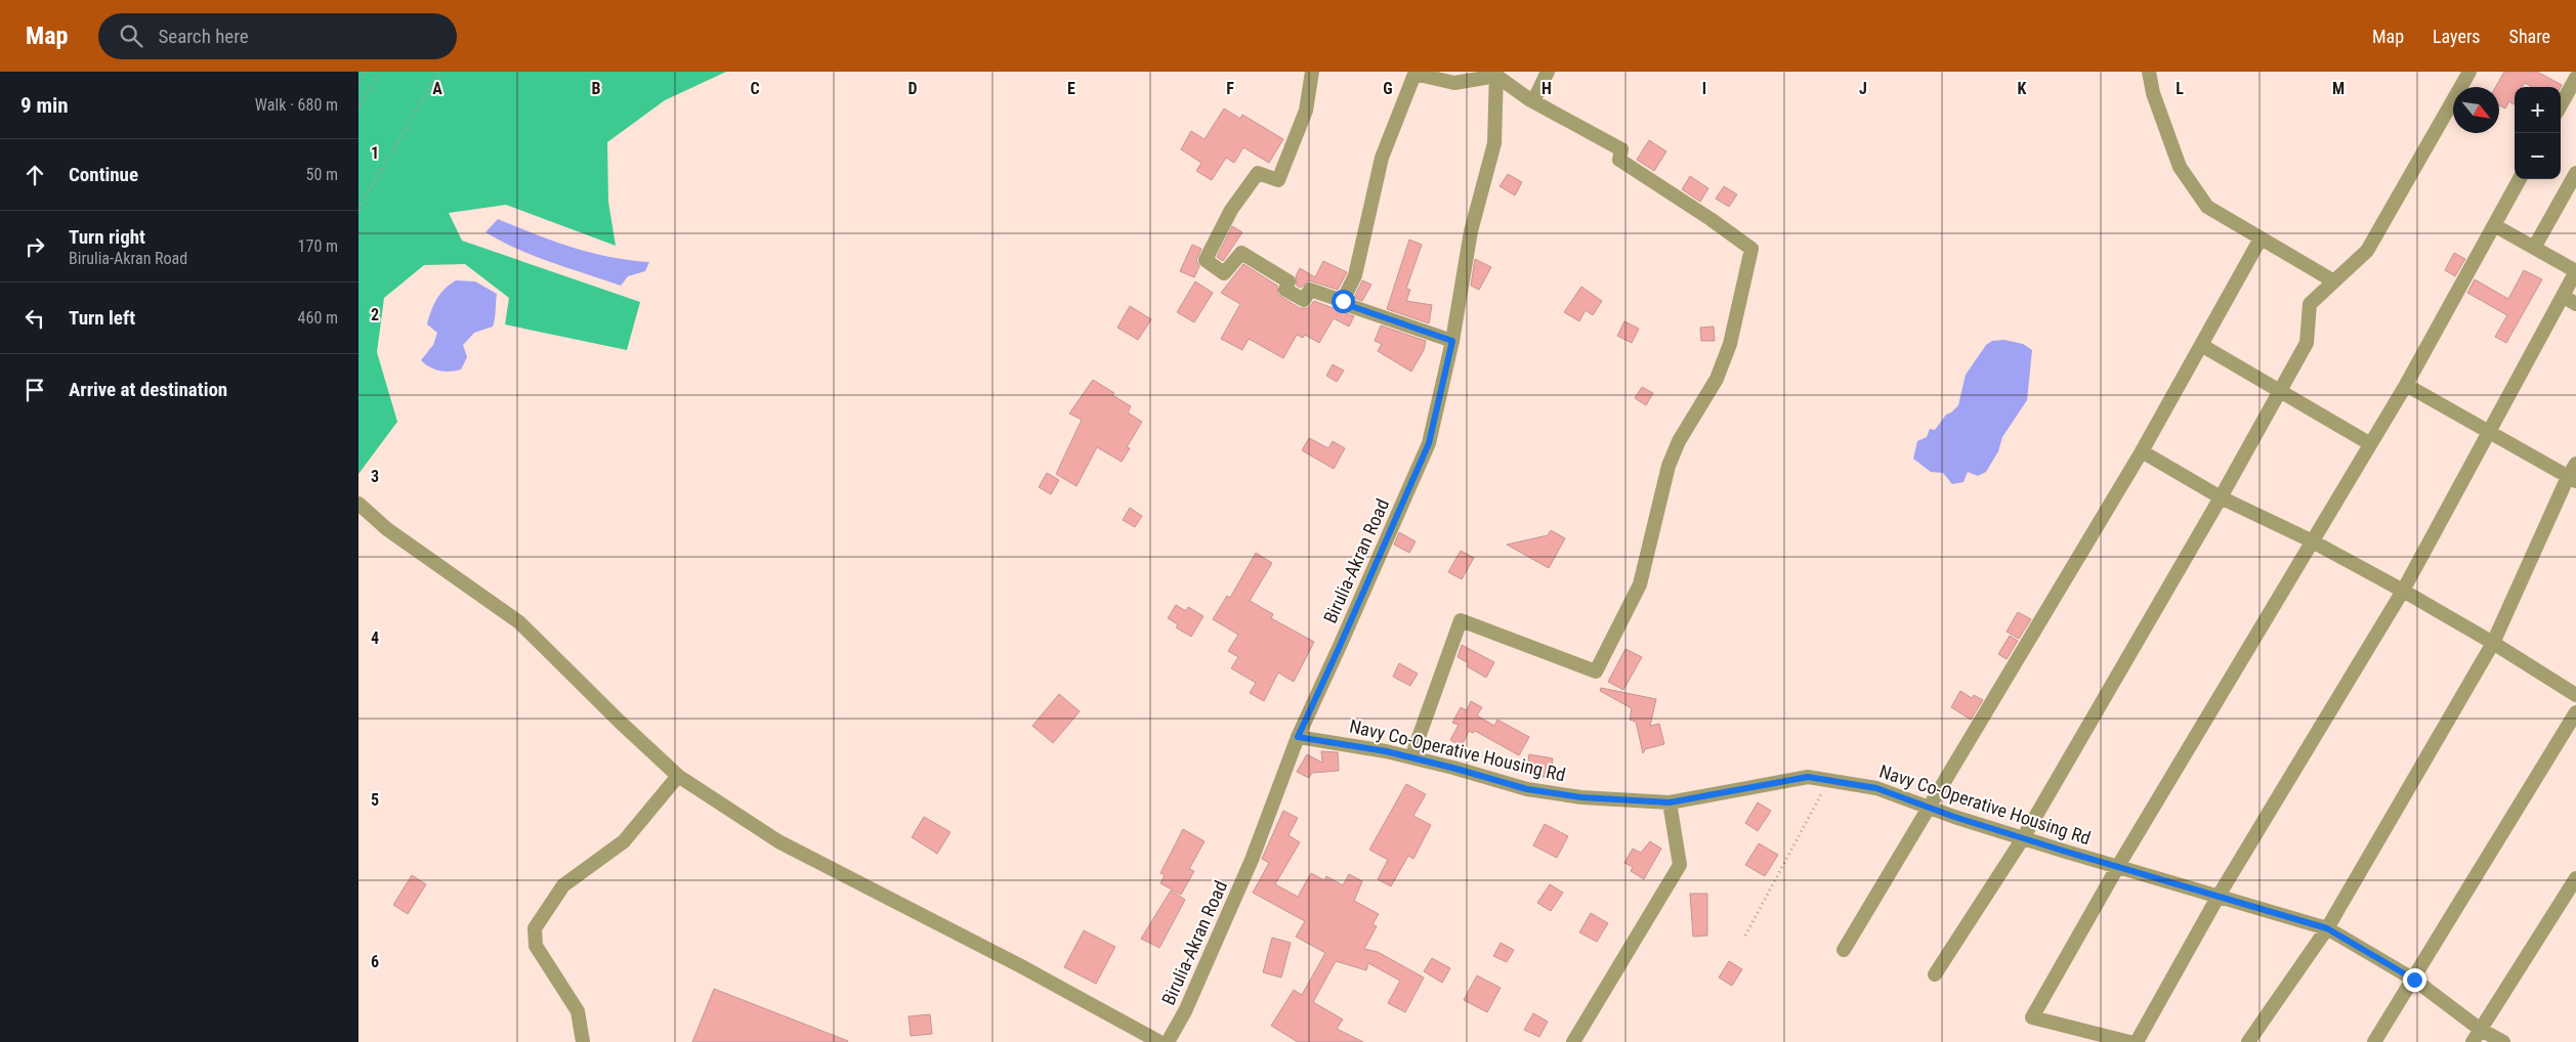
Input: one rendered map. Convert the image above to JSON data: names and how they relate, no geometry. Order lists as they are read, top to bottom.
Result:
{
  "streets": {
    "street": ["Birulia-Akran Road", "Navy Co-Operative Housing Rd"]
  },
  "crossings": [
    ["Birulia-Akran Road", "Navy Co-Operative Housing Rd"]
  ],
  "north": "bottom right",
  "page": {
    "header": "Map",
    "search": "Search here",
    "nav": ["Map", "Layers", "Share"],
    "heading": ["9 min", "Walk · 680 m"],
    "map_buttons": ["+", "−"],
    "list": [
      ["Continue", "50 m"],
      ["Turn right", "Birulia-Akran Road", "170 m"],
      ["Turn left", "460 m"],
      "Arrive at destination"
    ]
  },
  "grid": {
    "columns": [
      "A",
      "B",
      "C",
      "D",
      "E",
      "F",
      "G",
      "H",
      "I",
      "J",
      "K",
      "L",
      "M"
    ],
    "rows": [
      "1",
      "2",
      "3",
      "4",
      "5",
      "6"
    ]
  }
}
